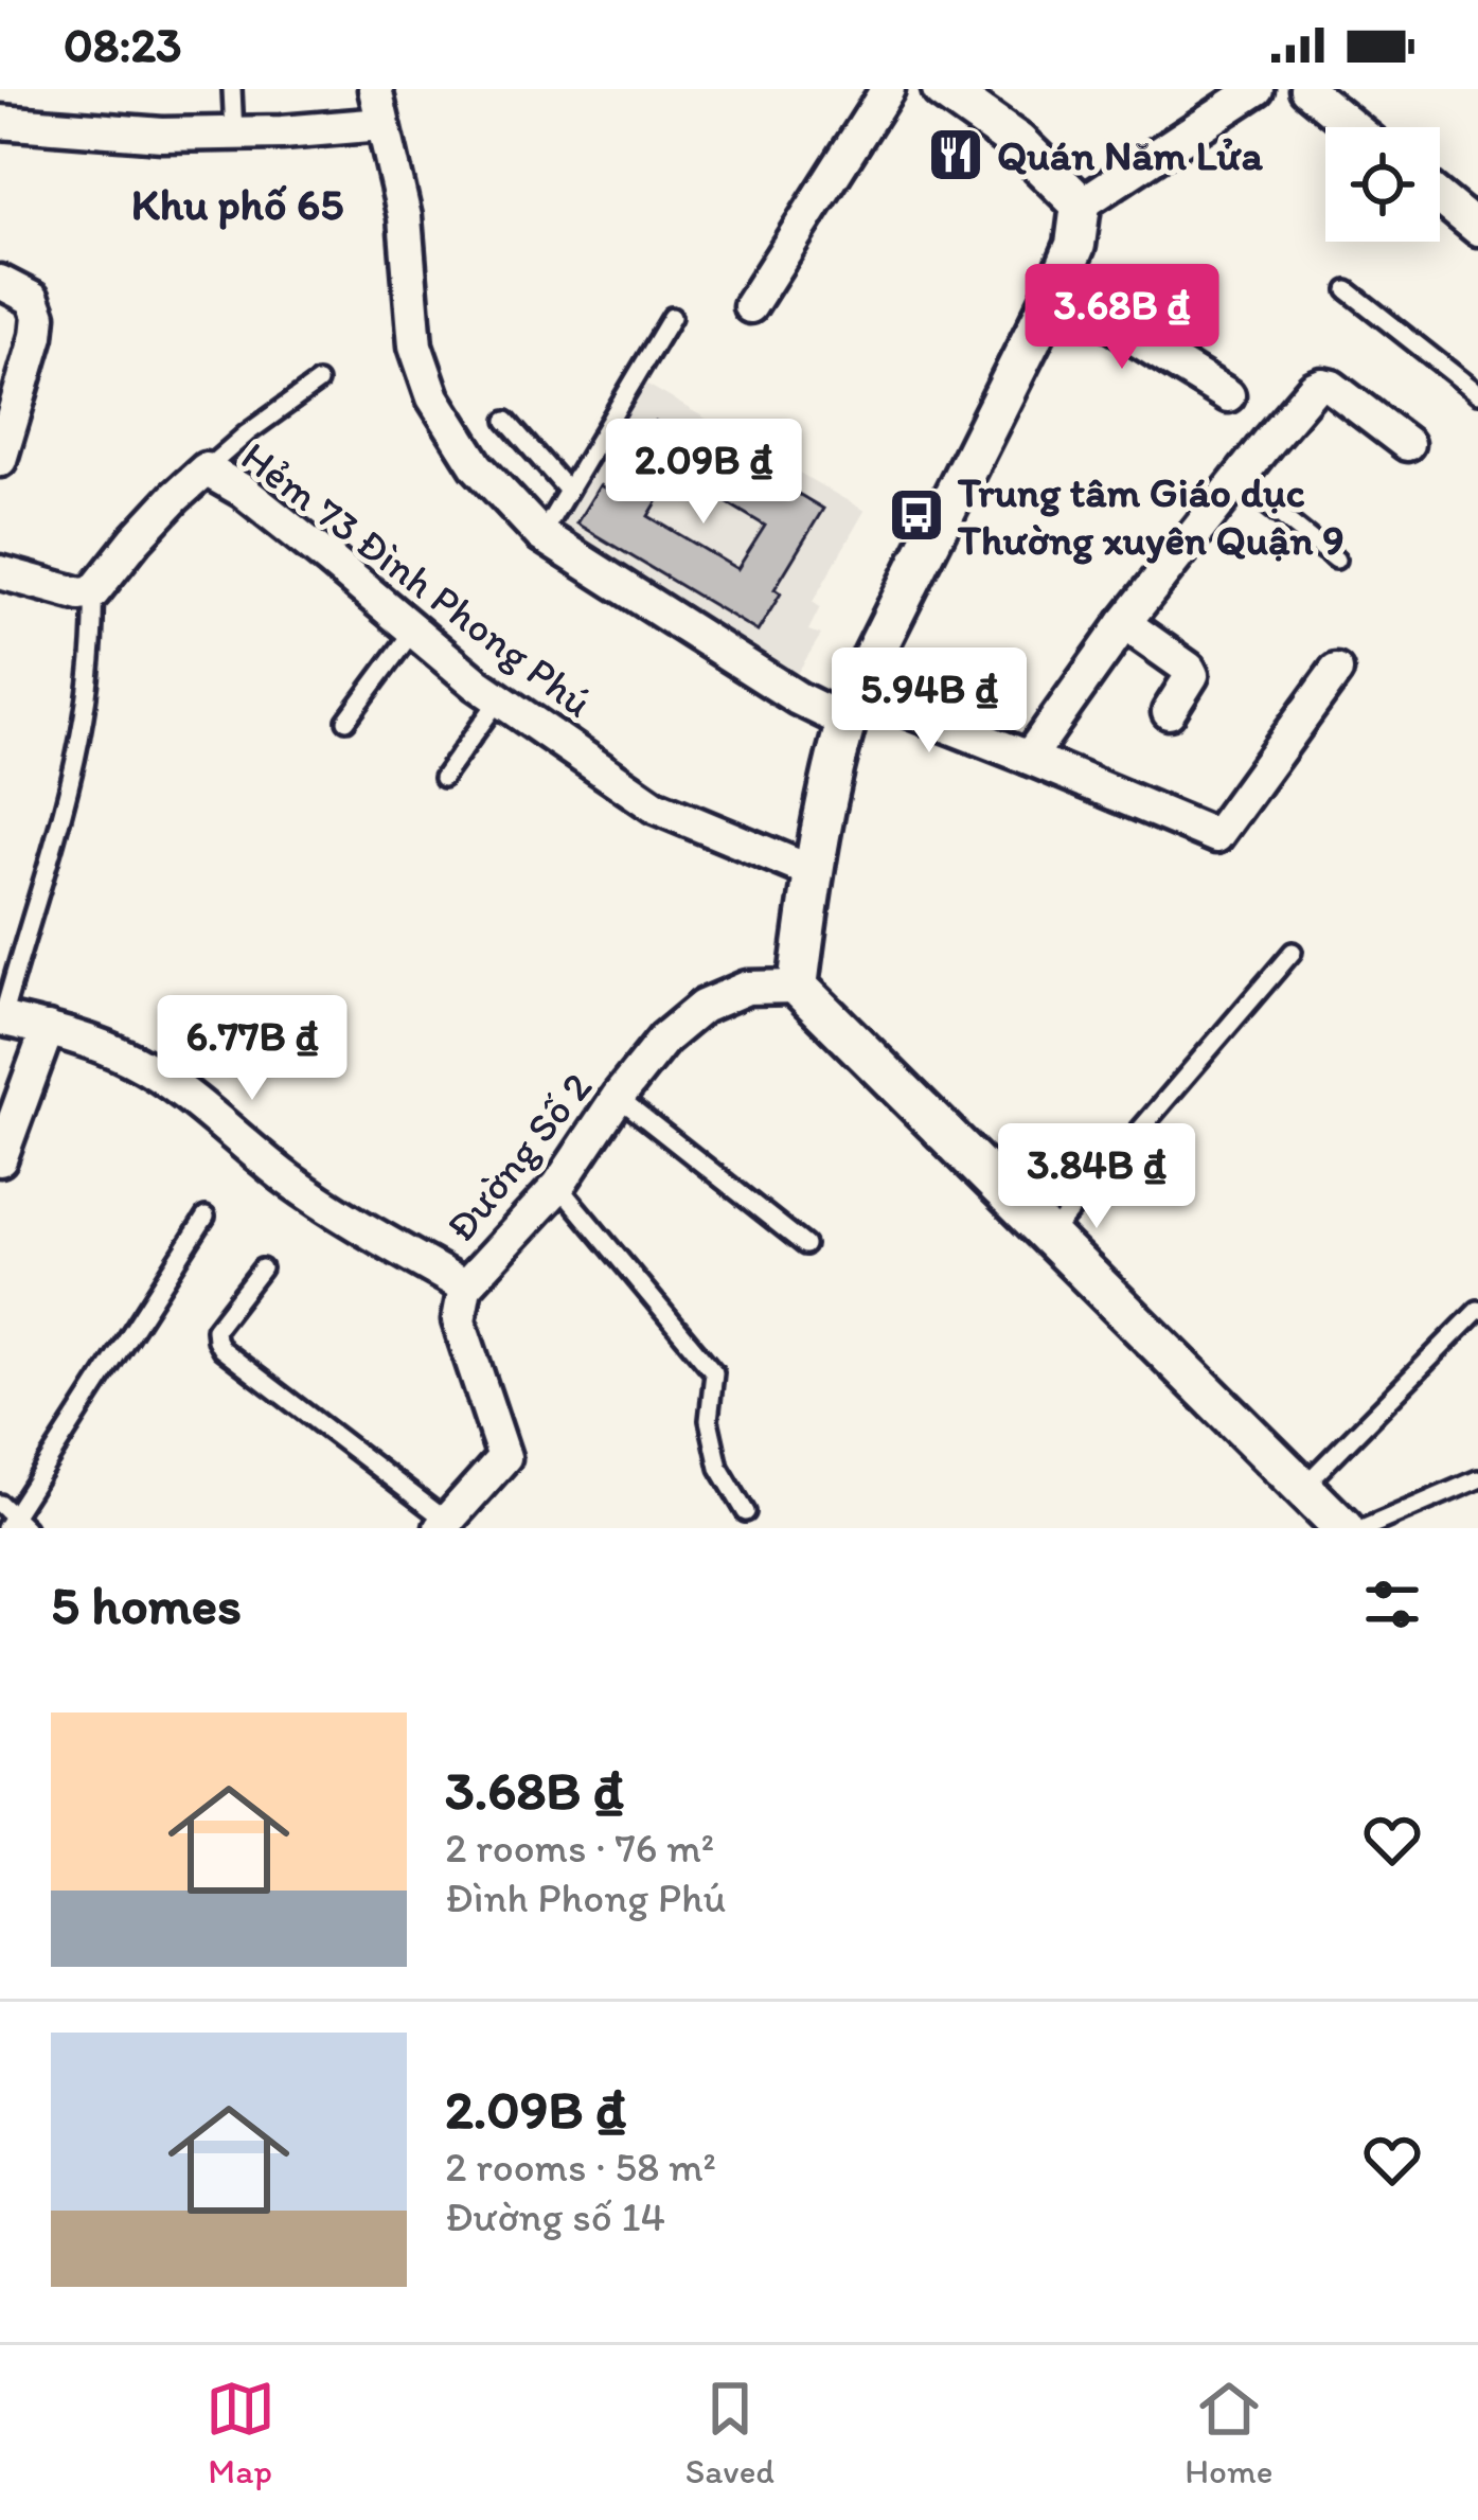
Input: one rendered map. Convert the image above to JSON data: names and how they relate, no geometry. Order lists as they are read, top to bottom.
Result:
{
  "streets": {
    "street": ["Hẻm 73 Đình Phong Phú", "Đường Số 2"]
  },
  "districts": ["Khu phố 65"],
  "places": {
    "restaurant": ["Quán Năm Lửa"],
    "bus stop": ["Trung tâm Giáo dục Thường xuyên Quận 9"]
  },
  "page": {
    "status": "08:23",
    "price": [
      "3.68B ₫",
      "2.09B ₫",
      "5.94B ₫",
      "6.77B ₫",
      "3.84B ₫"
    ],
    "heading": "5 homes",
    "list": [
      {
        "name": "3.68B ₫",
        "note": "2 rooms · 76 m² · Đình Phong Phú"
      },
      {
        "name": "2.09B ₫",
        "note": "2 rooms · 58 m² · Đường số 14"
      }
    ],
    "tabs": ["Map", "Saved", "Home"]
  }
}
